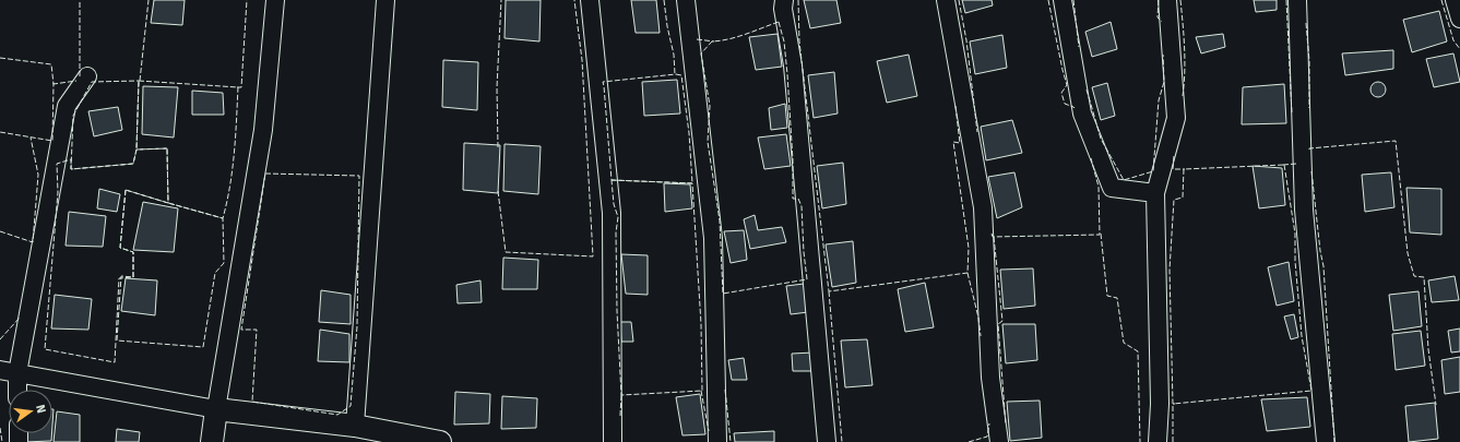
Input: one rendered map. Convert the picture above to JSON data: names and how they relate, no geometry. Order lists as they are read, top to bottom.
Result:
{
  "north": "right"
}
